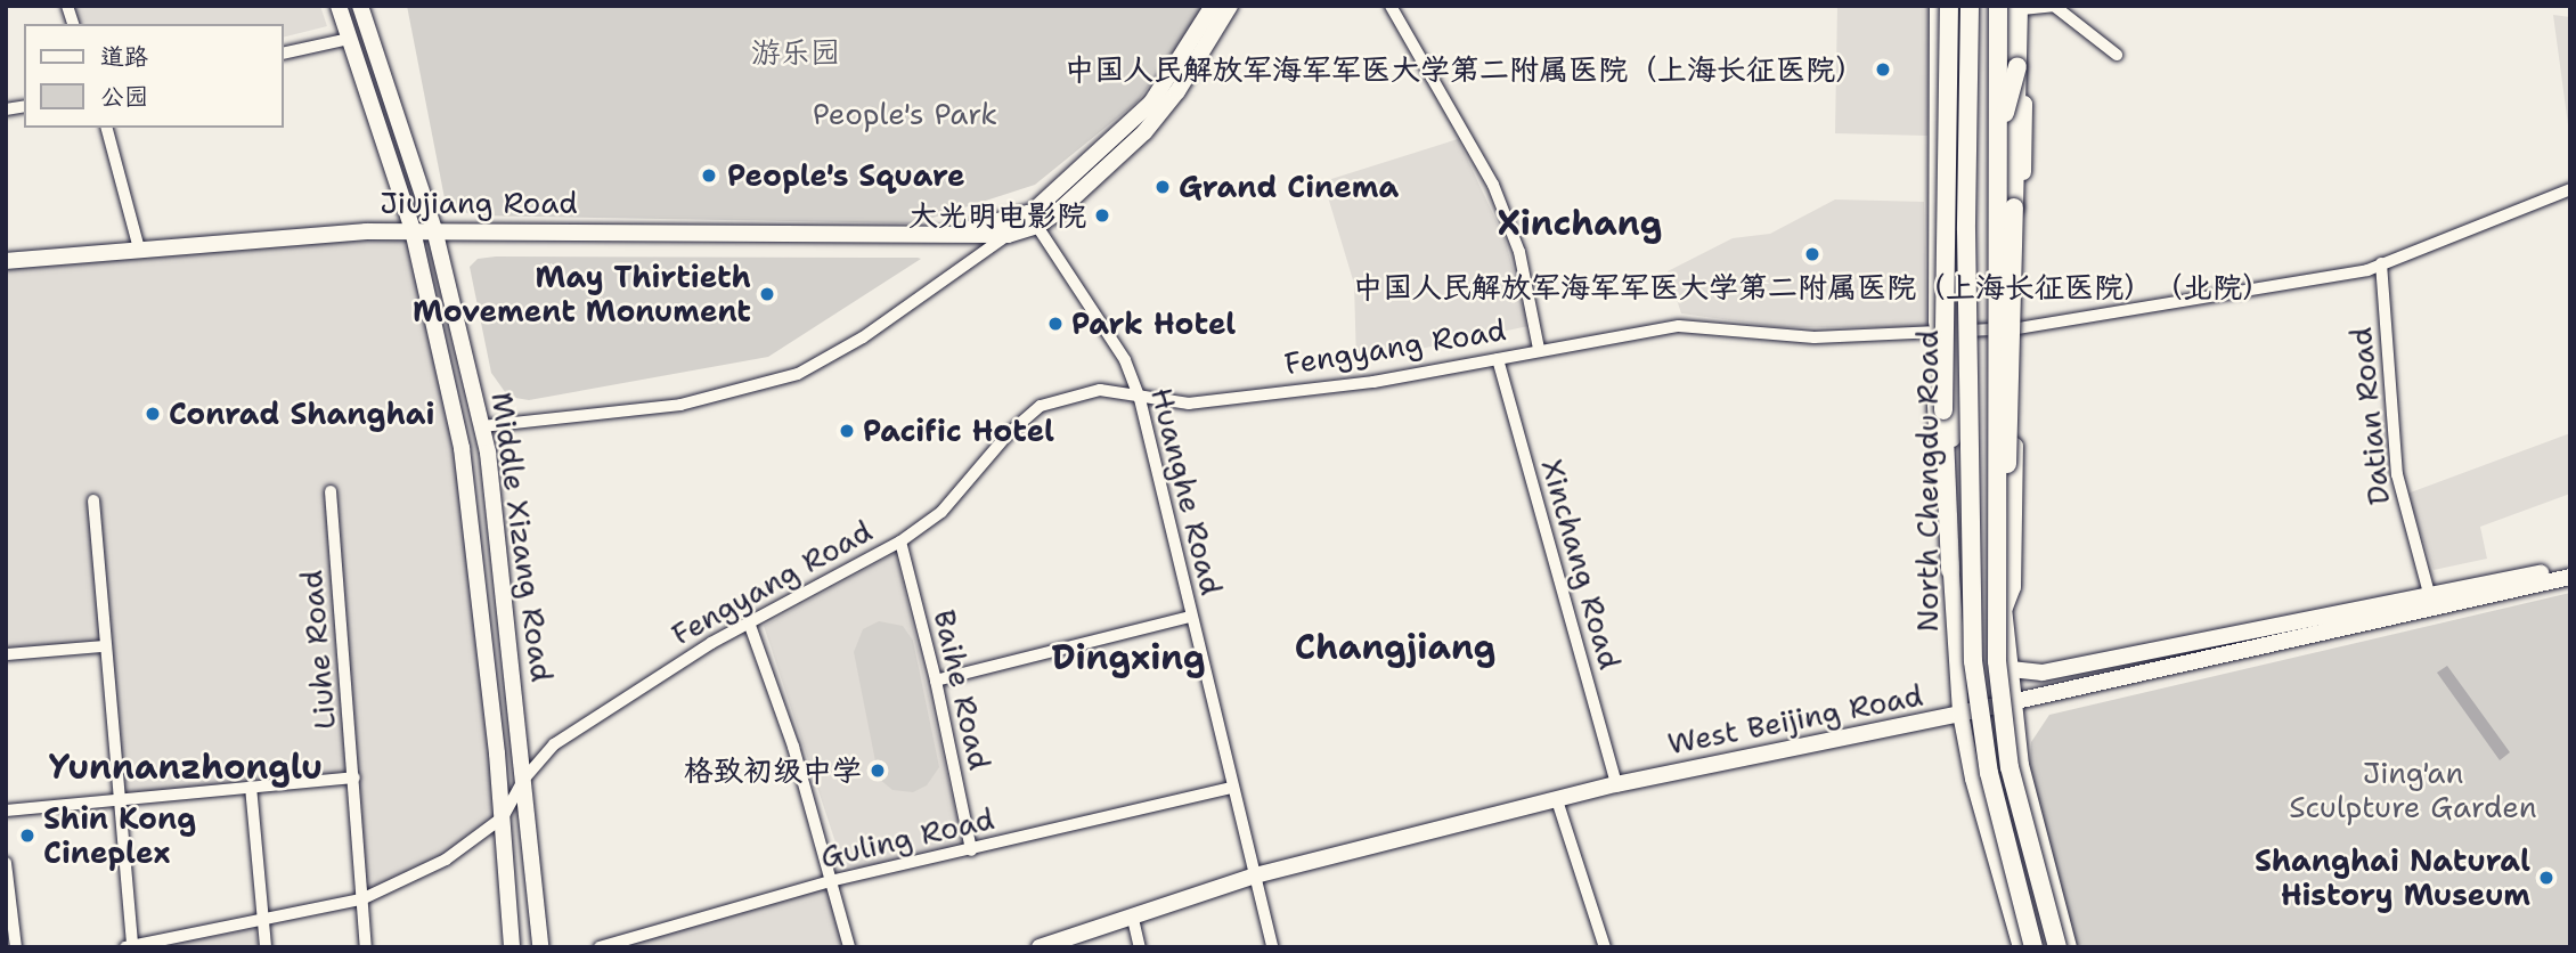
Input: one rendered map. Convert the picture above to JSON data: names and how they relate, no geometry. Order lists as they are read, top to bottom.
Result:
{
  "streets": {
    "main road": [
      "Jiujiang Road",
      "North Chengdu Road",
      "Middle Xizang Road",
      "West Beijing Road"
    ],
    "street": [
      "Fengyang Road",
      "Datian Road",
      "Huanghe Road",
      "Xinchang Road",
      "Liuhe Road",
      "Baihe Road",
      "Guling Road"
    ]
  },
  "crossings": [
    ["Jiujiang Road", "Huanghe Road"],
    ["Jiujiang Road", "Middle Xizang Road"],
    ["Fengyang Road", "Datian Road"],
    ["Fengyang Road", "North Chengdu Road"],
    ["Fengyang Road", "Huanghe Road"],
    ["Fengyang Road", "Middle Xizang Road"],
    ["Fengyang Road", "Xinchang Road"],
    ["Fengyang Road", "Baihe Road"],
    ["Datian Road", "West Beijing Road"],
    ["North Chengdu Road", "West Beijing Road"],
    ["Huanghe Road", "West Beijing Road"],
    ["Huanghe Road", "Guling Road"],
    ["Xinchang Road", "West Beijing Road"],
    ["Baihe Road", "Guling Road"]
  ],
  "districts": [
    "Xinchang",
    "Changjiang",
    "Dingxing",
    "Yunnanzhonglu"
  ],
  "parks": ["游乐园", "People's Park", "Jing'an Sculpture Garden"],
  "places": [
    "中国人民解放军海军军医大学第二附属医院（上海长征医院）",
    "People's Square",
    "Grand Cinema",
    "大光明电影院",
    "中国人民解放军海军军医大学第二附属医院（上海长征医院）（北院）",
    "May Thirtieth Movement Monument",
    "Park Hotel",
    "Conrad Shanghai",
    "Pacific Hotel",
    "格致初级中学",
    "Shin Kong Cineplex",
    "Shanghai Natural History Museum"
  ],
  "legend": ["道路", "公园"]
}
